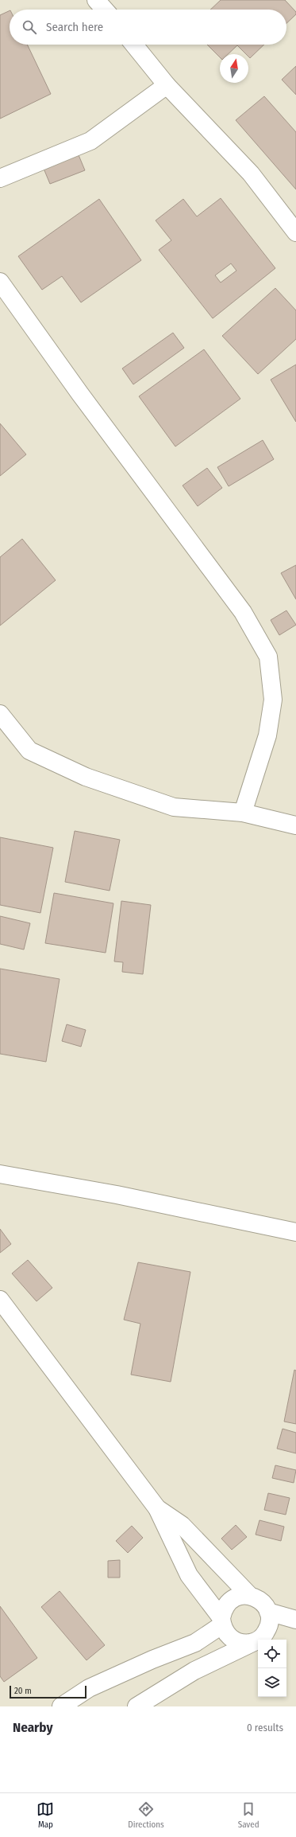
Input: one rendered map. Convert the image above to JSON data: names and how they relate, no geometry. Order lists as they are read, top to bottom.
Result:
{
  "scale_bar": "20 m",
  "north": "top",
  "page": {
    "search": "Search here",
    "scale": "20 m",
    "heading": ["Nearby", "0 results"],
    "nav": ["Map", "Directions", "Saved"]
  }
}
